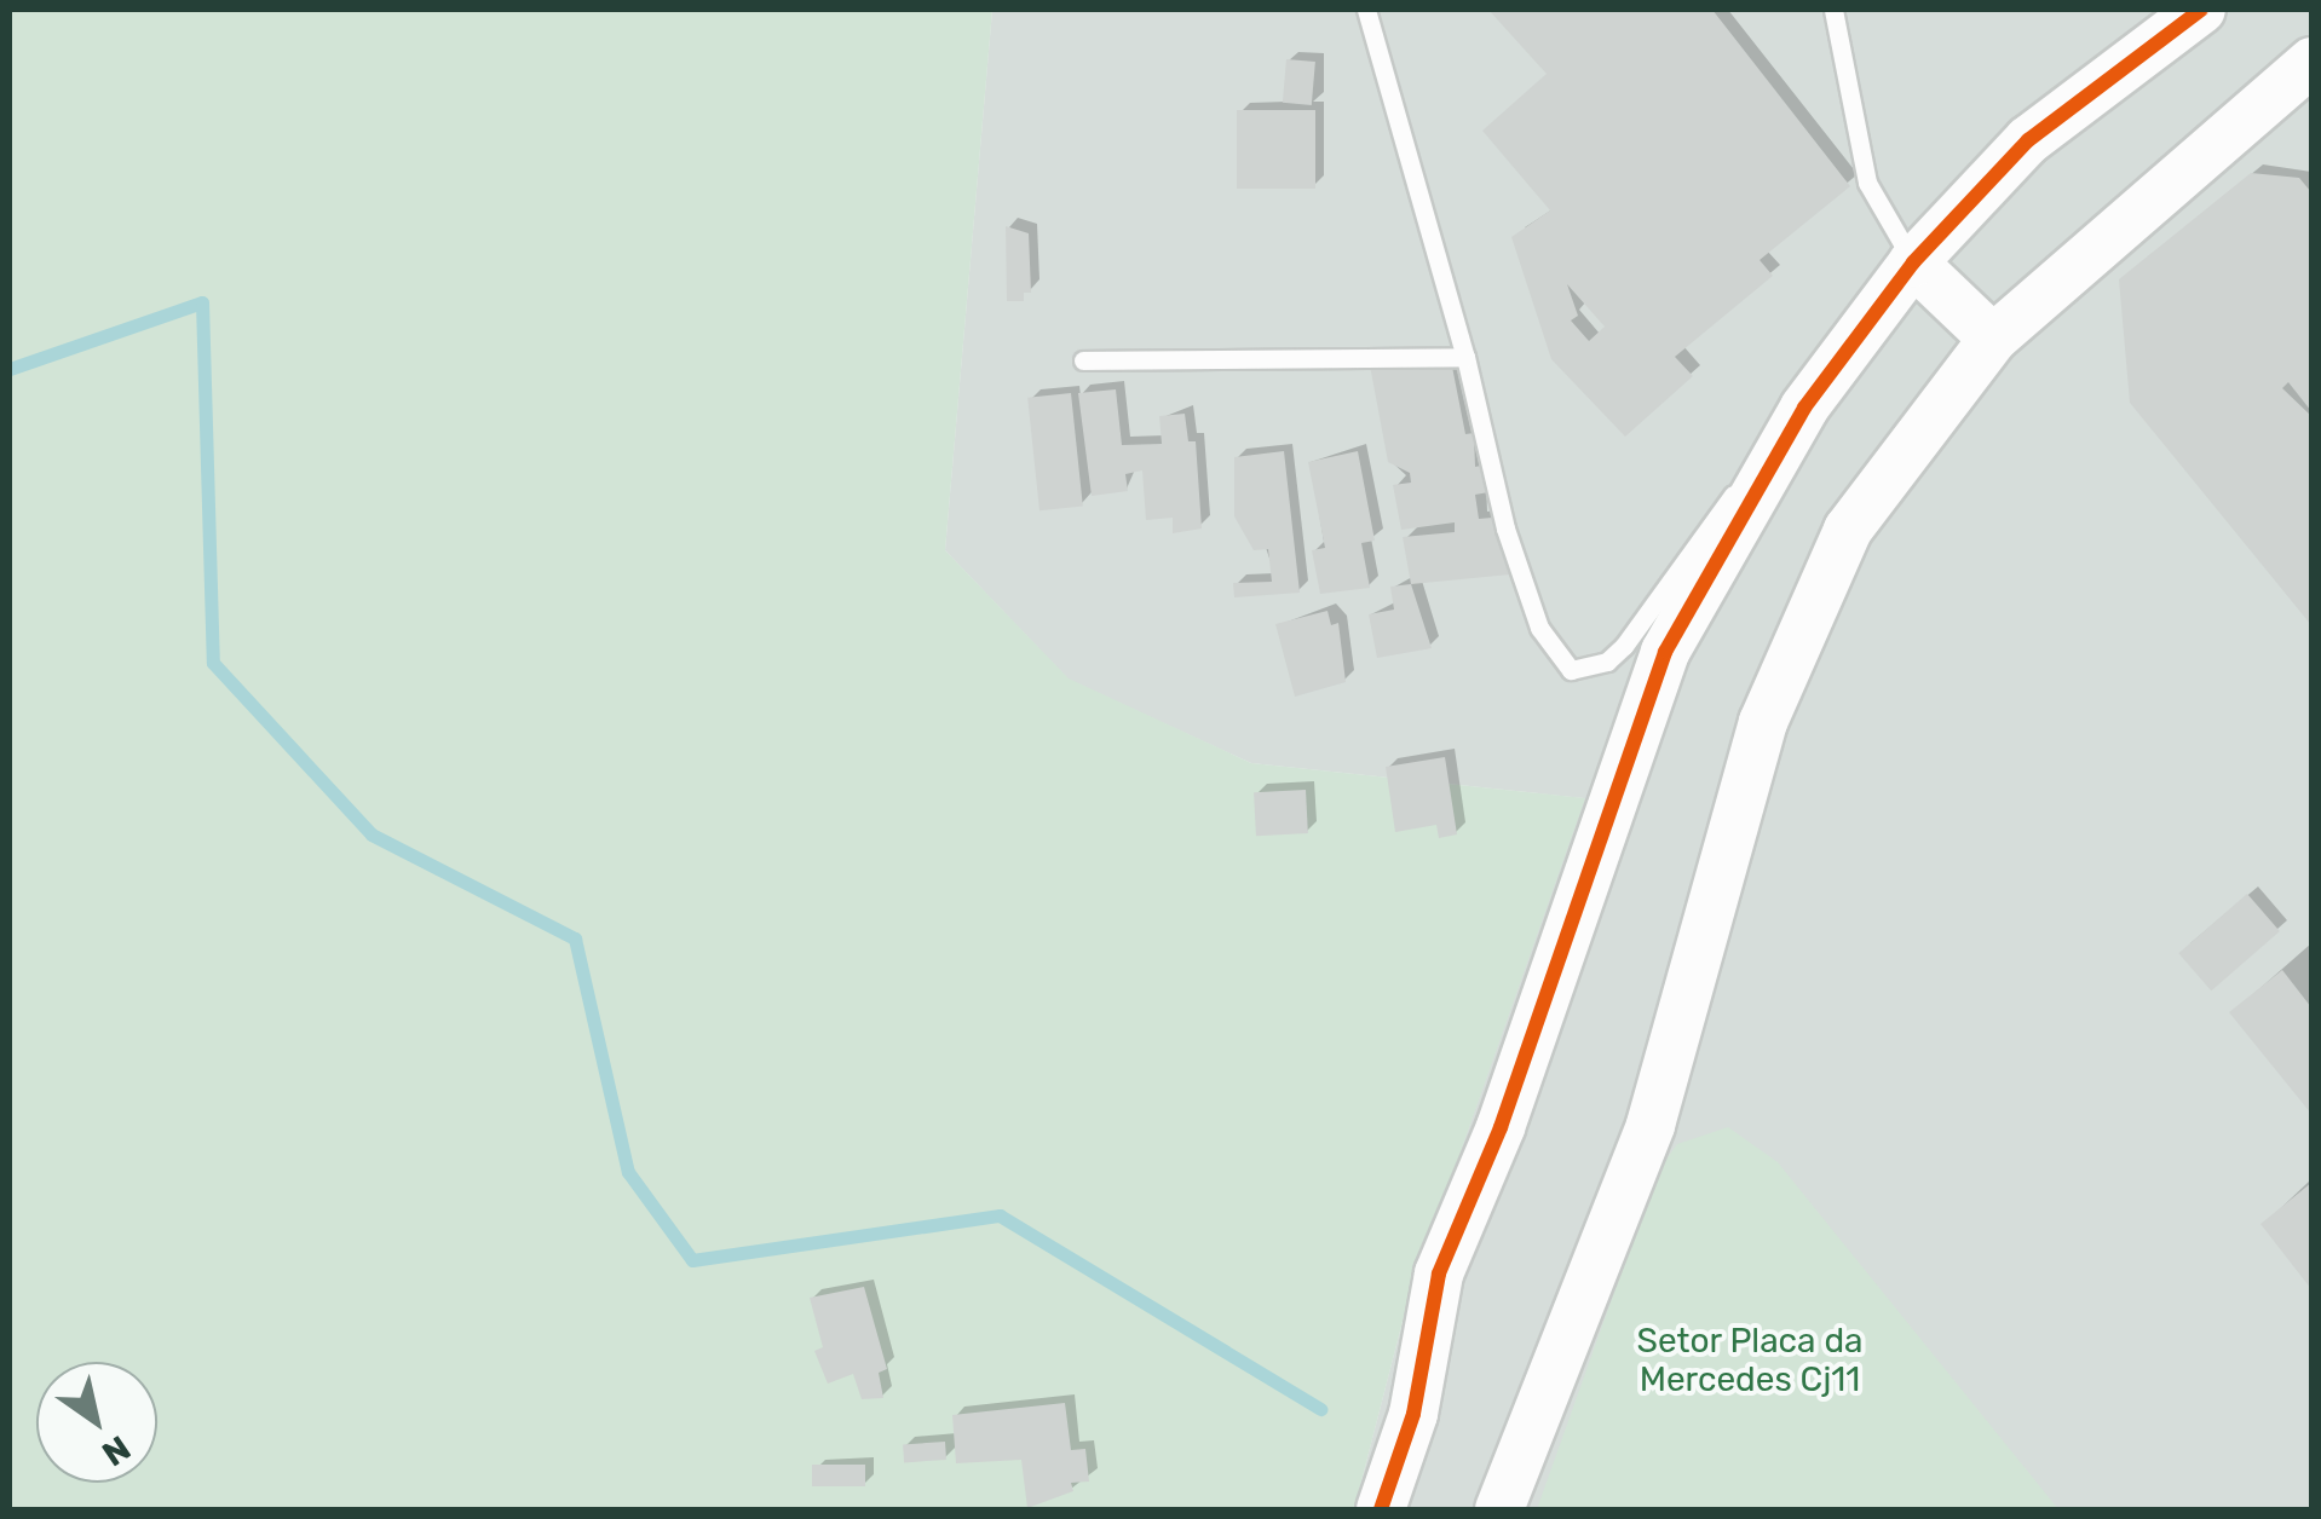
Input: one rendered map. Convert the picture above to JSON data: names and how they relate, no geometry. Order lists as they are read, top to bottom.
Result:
{
  "parks": ["Setor Placa da Mercedes Cj11"],
  "north": "bottom right"
}
